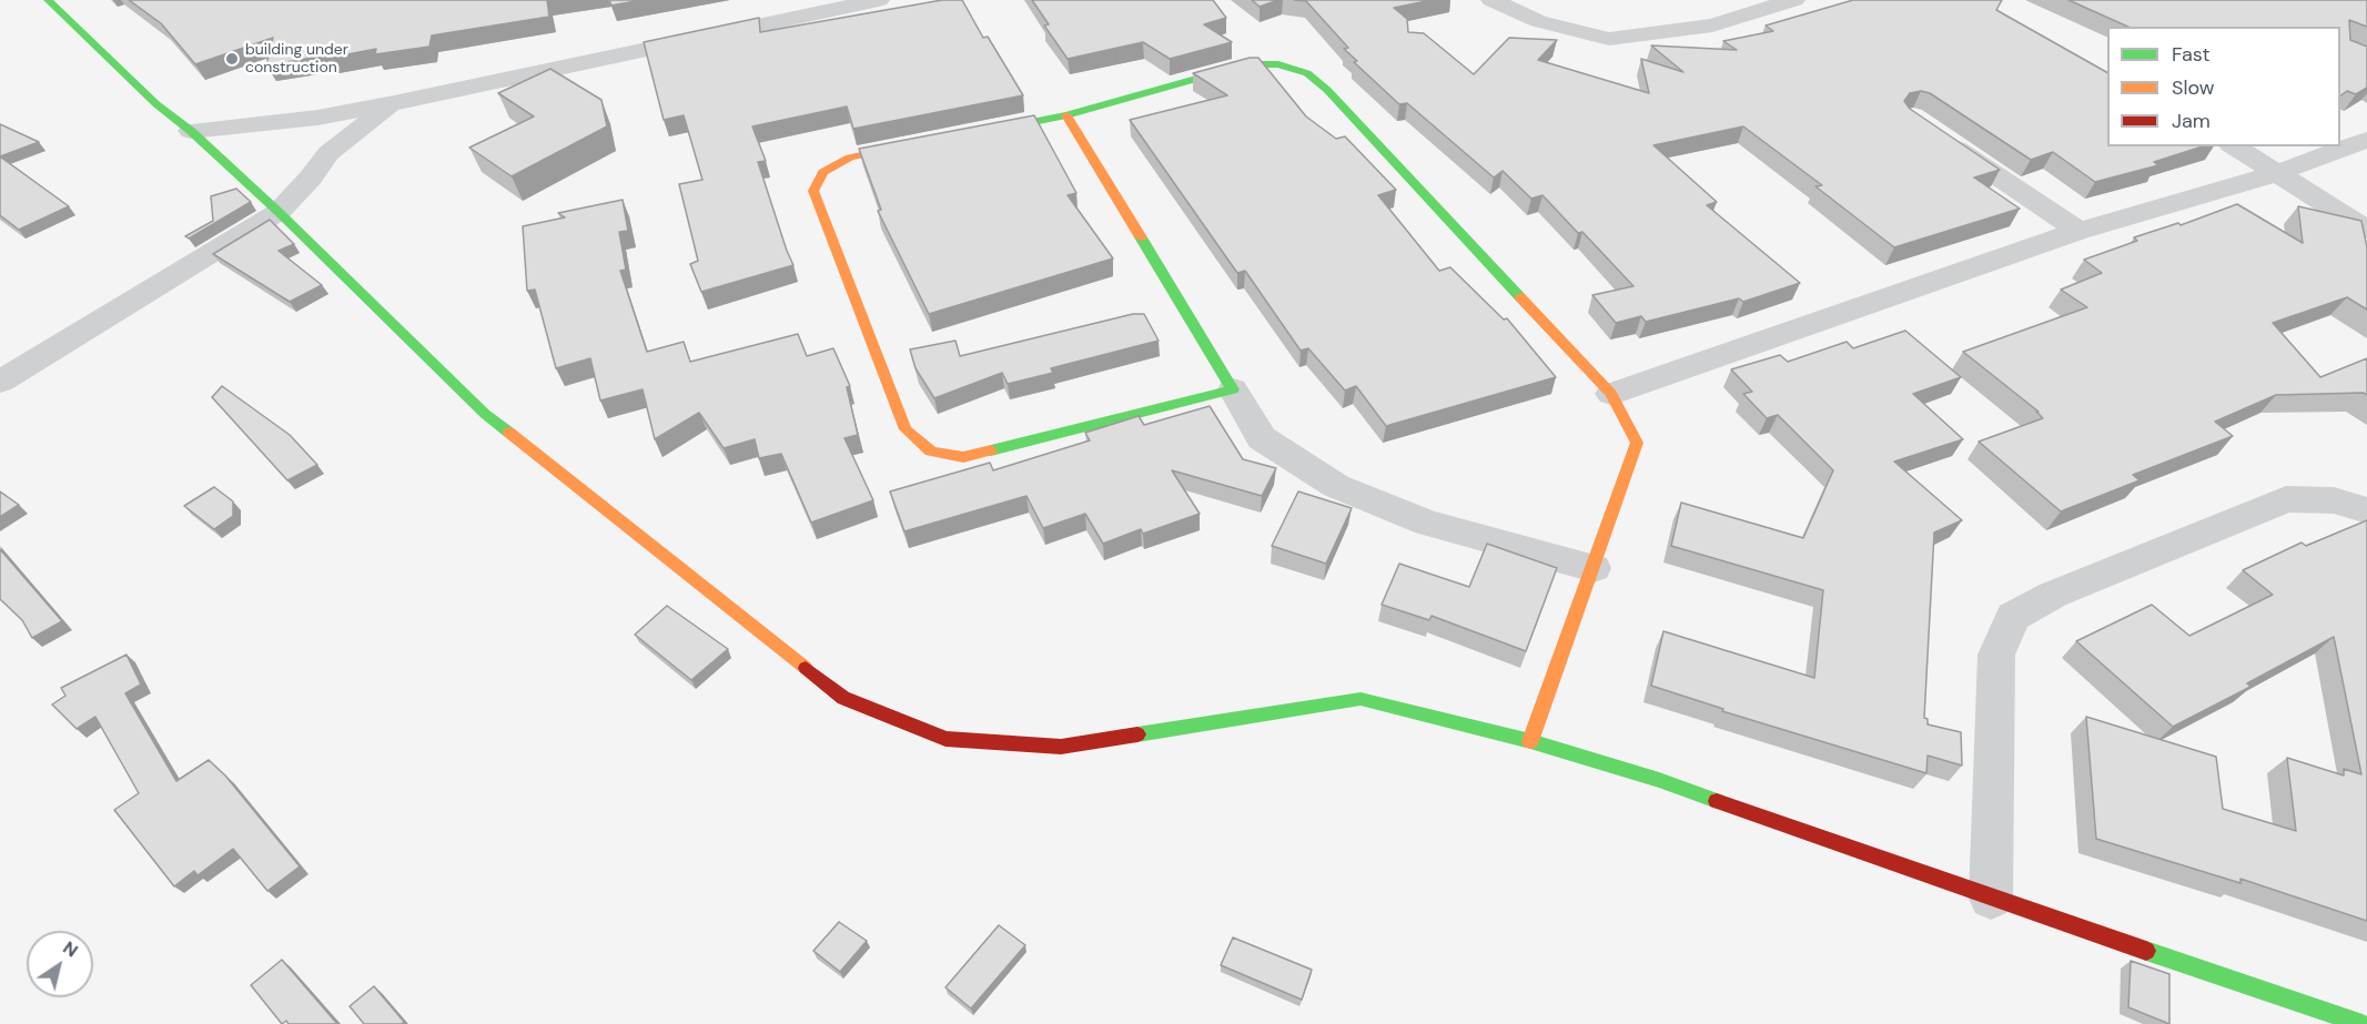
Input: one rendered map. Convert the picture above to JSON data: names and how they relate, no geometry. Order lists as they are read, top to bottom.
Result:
{
  "places": ["building under construction"],
  "legend": ["Fast", "Slow", "Jam"],
  "north": "top right"
}
